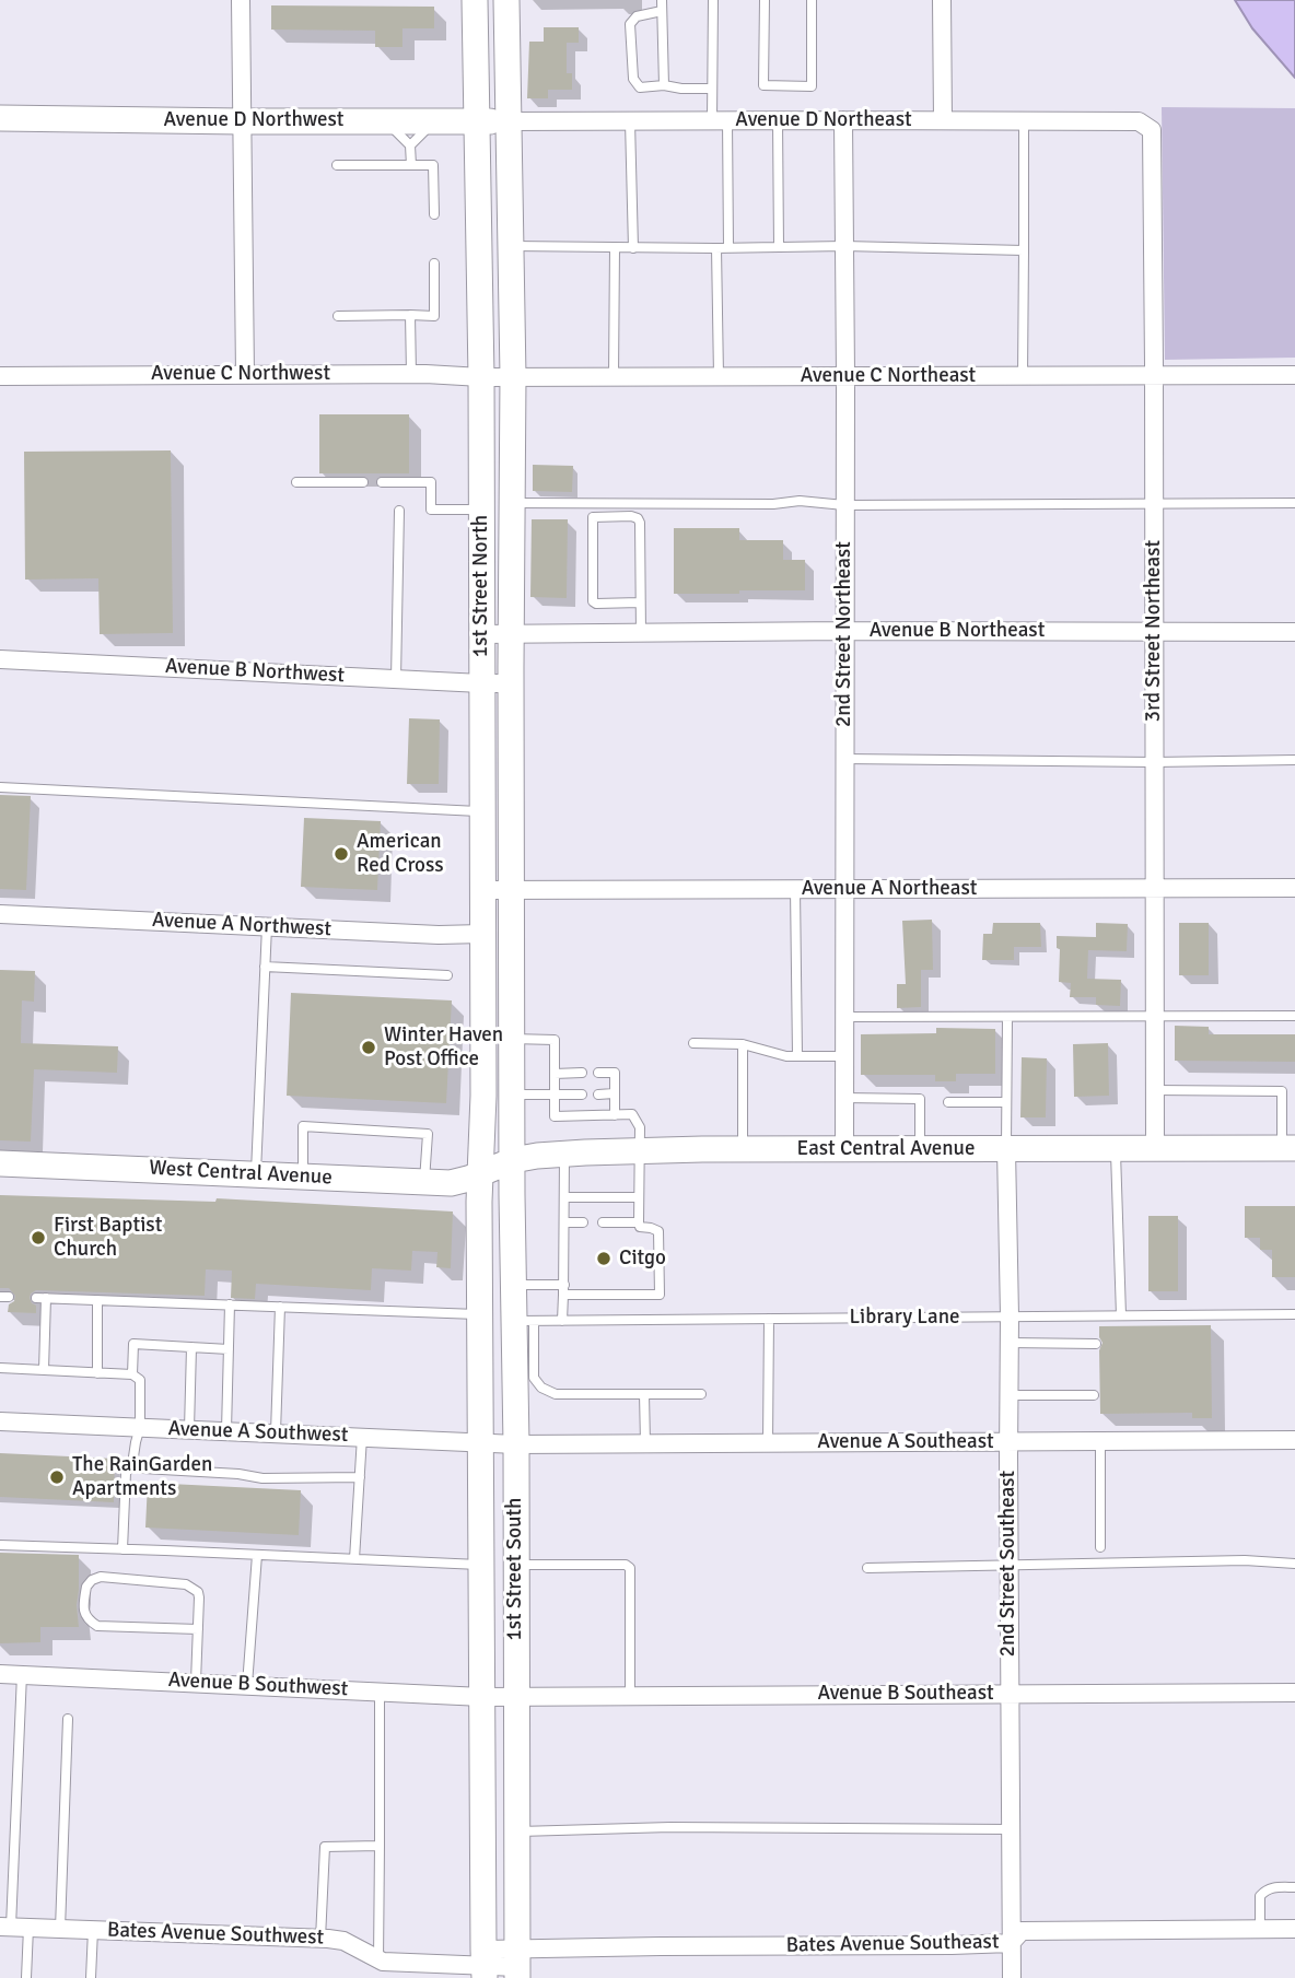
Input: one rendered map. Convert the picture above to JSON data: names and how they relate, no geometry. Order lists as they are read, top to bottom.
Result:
{
  "streets": {
    "main road": [
      "Avenue D Northwest",
      "1st Street North",
      "East Central Avenue",
      "West Central Avenue",
      "1st Street South"
    ],
    "street": [
      "Avenue D Northeast",
      "Avenue C Northwest",
      "Avenue C Northeast",
      "Avenue B Northeast",
      "3rd Street Northeast",
      "2nd Street Northeast",
      "Avenue B Northwest",
      "Avenue A Northeast",
      "Avenue A Northwest",
      "Avenue A Southwest",
      "Avenue A Southeast",
      "2nd Street Southeast",
      "Avenue B Southwest",
      "Avenue B Southeast",
      "Bates Avenue Southwest",
      "Bates Avenue Southeast"
    ],
    "lane": ["Library Lane"]
  },
  "crossings": [
    ["Avenue D Northwest", "Avenue D Northeast"],
    ["Avenue D Northwest", "1st Street North"],
    ["Avenue D Northeast", "1st Street North"],
    ["Avenue D Northeast", "3rd Street Northeast"],
    ["Avenue D Northeast", "2nd Street Northeast"],
    ["Avenue C Northwest", "Avenue C Northeast"],
    ["Avenue C Northwest", "1st Street North"],
    ["Avenue C Northeast", "1st Street North"],
    ["Avenue C Northeast", "3rd Street Northeast"],
    ["Avenue C Northeast", "2nd Street Northeast"],
    ["1st Street North", "Avenue B Northeast"],
    ["1st Street North", "Avenue B Northwest"],
    ["1st Street North", "Avenue A Northeast"],
    ["1st Street North", "Avenue A Northwest"],
    ["1st Street North", "East Central Avenue"],
    ["1st Street North", "West Central Avenue"],
    ["1st Street North", "1st Street South"],
    ["Avenue B Northeast", "3rd Street Northeast"],
    ["Avenue B Northeast", "2nd Street Northeast"],
    ["3rd Street Northeast", "Avenue A Northeast"],
    ["3rd Street Northeast", "East Central Avenue"],
    ["2nd Street Northeast", "Avenue A Northeast"],
    ["2nd Street Northeast", "East Central Avenue"],
    ["East Central Avenue", "West Central Avenue"],
    ["East Central Avenue", "2nd Street Southeast"],
    ["East Central Avenue", "1st Street South"],
    ["West Central Avenue", "1st Street South"],
    ["Library Lane", "2nd Street Southeast"],
    ["Library Lane", "1st Street South"],
    ["Avenue A Southwest", "Avenue A Southeast"],
    ["Avenue A Southwest", "1st Street South"],
    ["Avenue A Southeast", "2nd Street Southeast"],
    ["Avenue A Southeast", "1st Street South"],
    ["2nd Street Southeast", "Avenue B Southeast"],
    ["2nd Street Southeast", "Bates Avenue Southeast"],
    ["1st Street South", "Avenue B Southwest"],
    ["1st Street South", "Avenue B Southeast"],
    ["1st Street South", "Bates Avenue Southwest"],
    ["1st Street South", "Bates Avenue Southeast"],
    ["Avenue B Southwest", "Avenue B Southeast"],
    ["Bates Avenue Southwest", "Bates Avenue Southeast"]
  ],
  "places": [
    "American Red Cross",
    "Winter Haven Post Office",
    "First Baptist Church",
    "Citgo",
    "The RainGarden Apartments"
  ]
}
